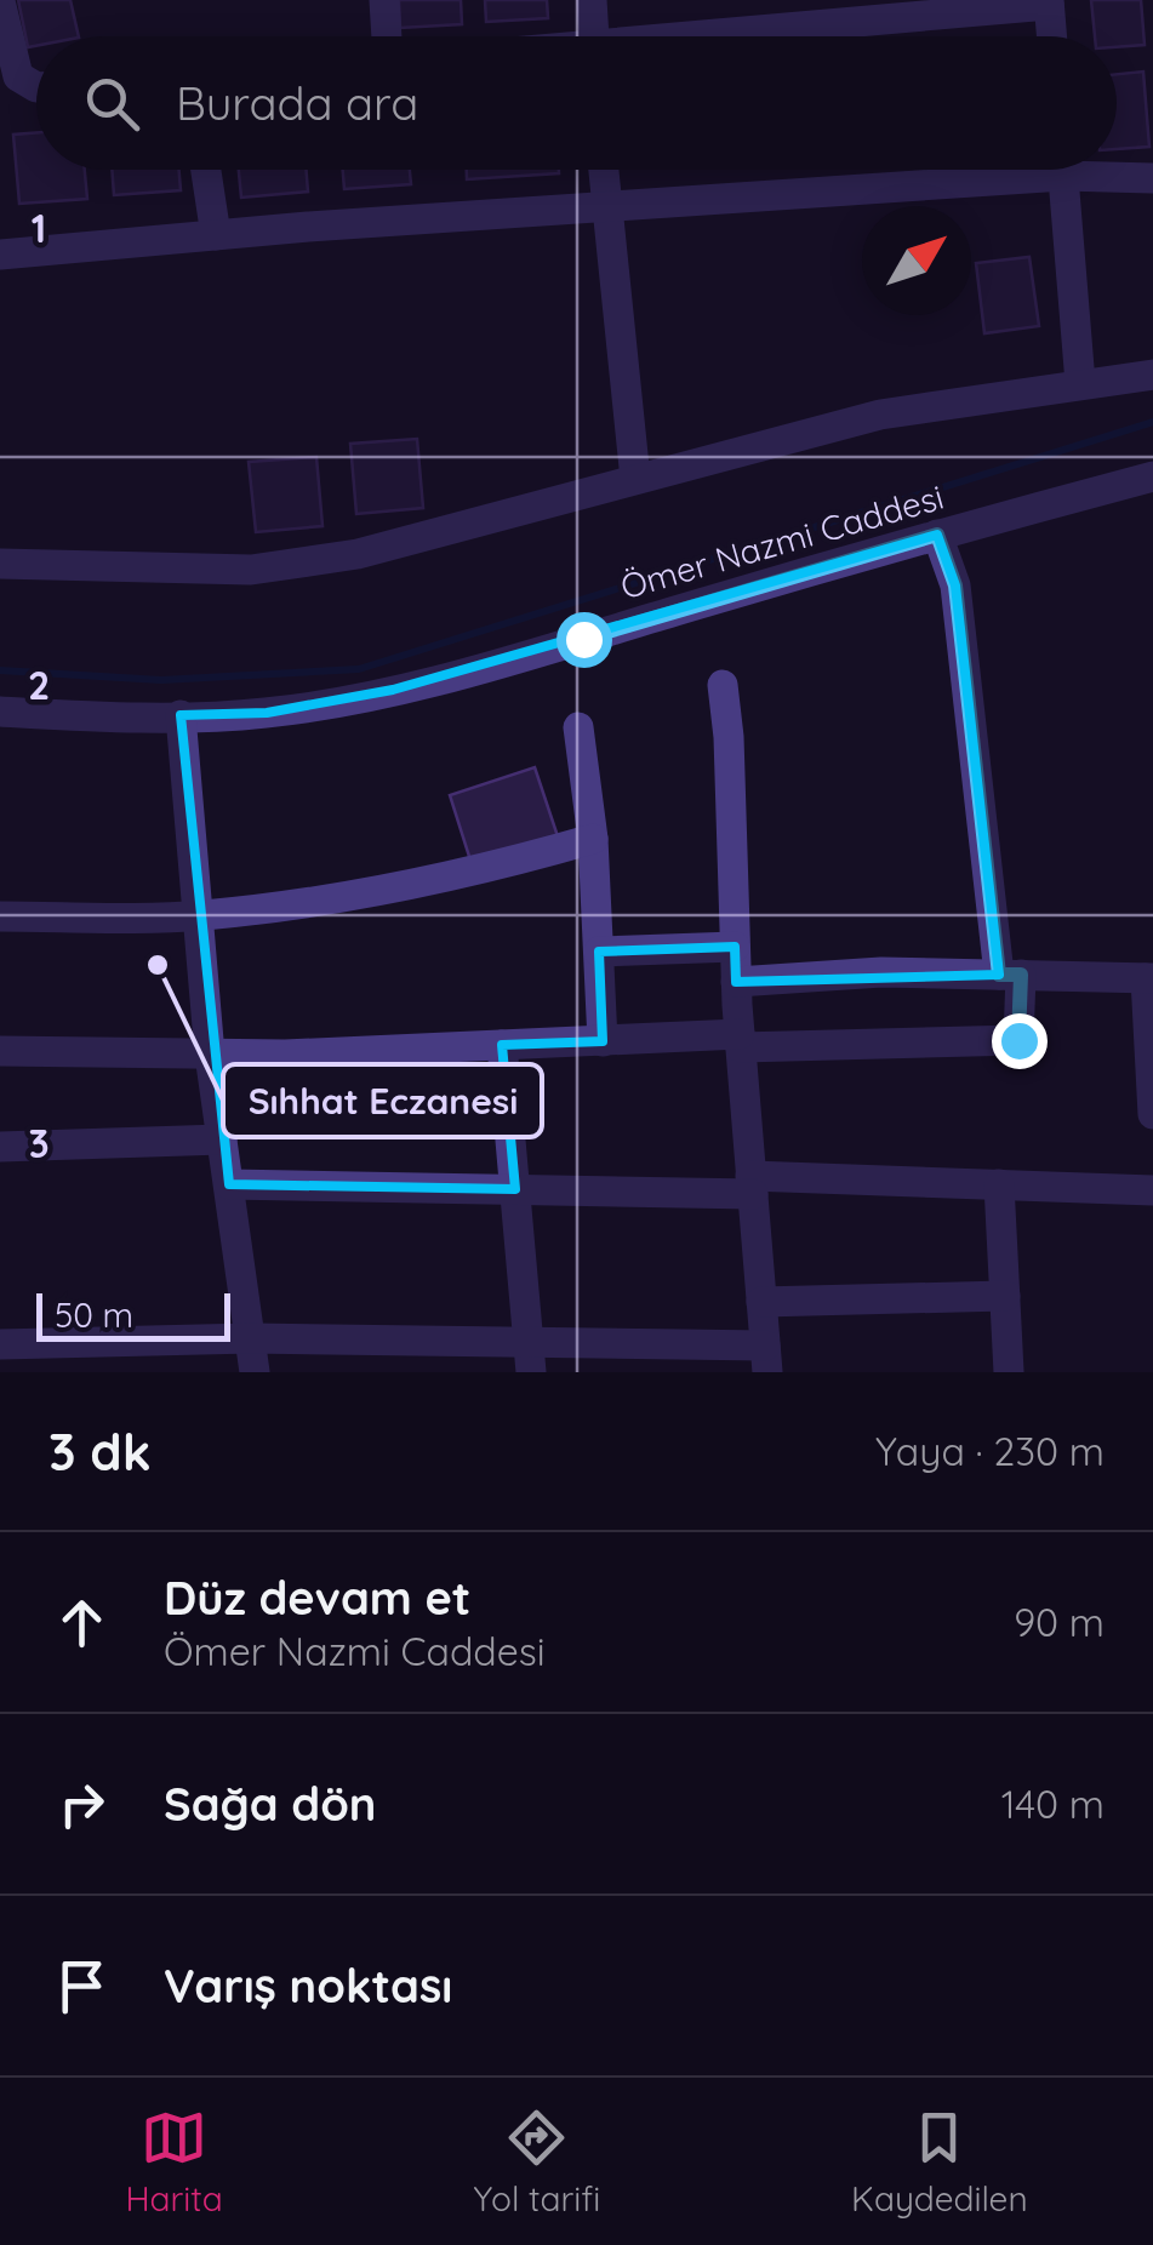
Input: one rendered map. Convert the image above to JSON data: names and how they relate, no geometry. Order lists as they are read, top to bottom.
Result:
{
  "streets": {
    "street": ["Ömer Nazmi Caddesi"]
  },
  "places": ["Sıhhat Eczanesi"],
  "scale_bar": "50 m",
  "north": "top right",
  "page": {
    "search": "Burada ara",
    "scale": "50 m",
    "heading": ["3 dk", "Yaya · 230 m"],
    "list": [
      ["Düz devam et", "Ömer Nazmi Caddesi", "90 m"],
      ["Sağa dön", "140 m"],
      "Varış noktası"
    ],
    "nav": ["Harita", "Yol tarifi", "Kaydedilen"]
  },
  "grid": {
    "rows": ["1", "2", "3"]
  }
}
